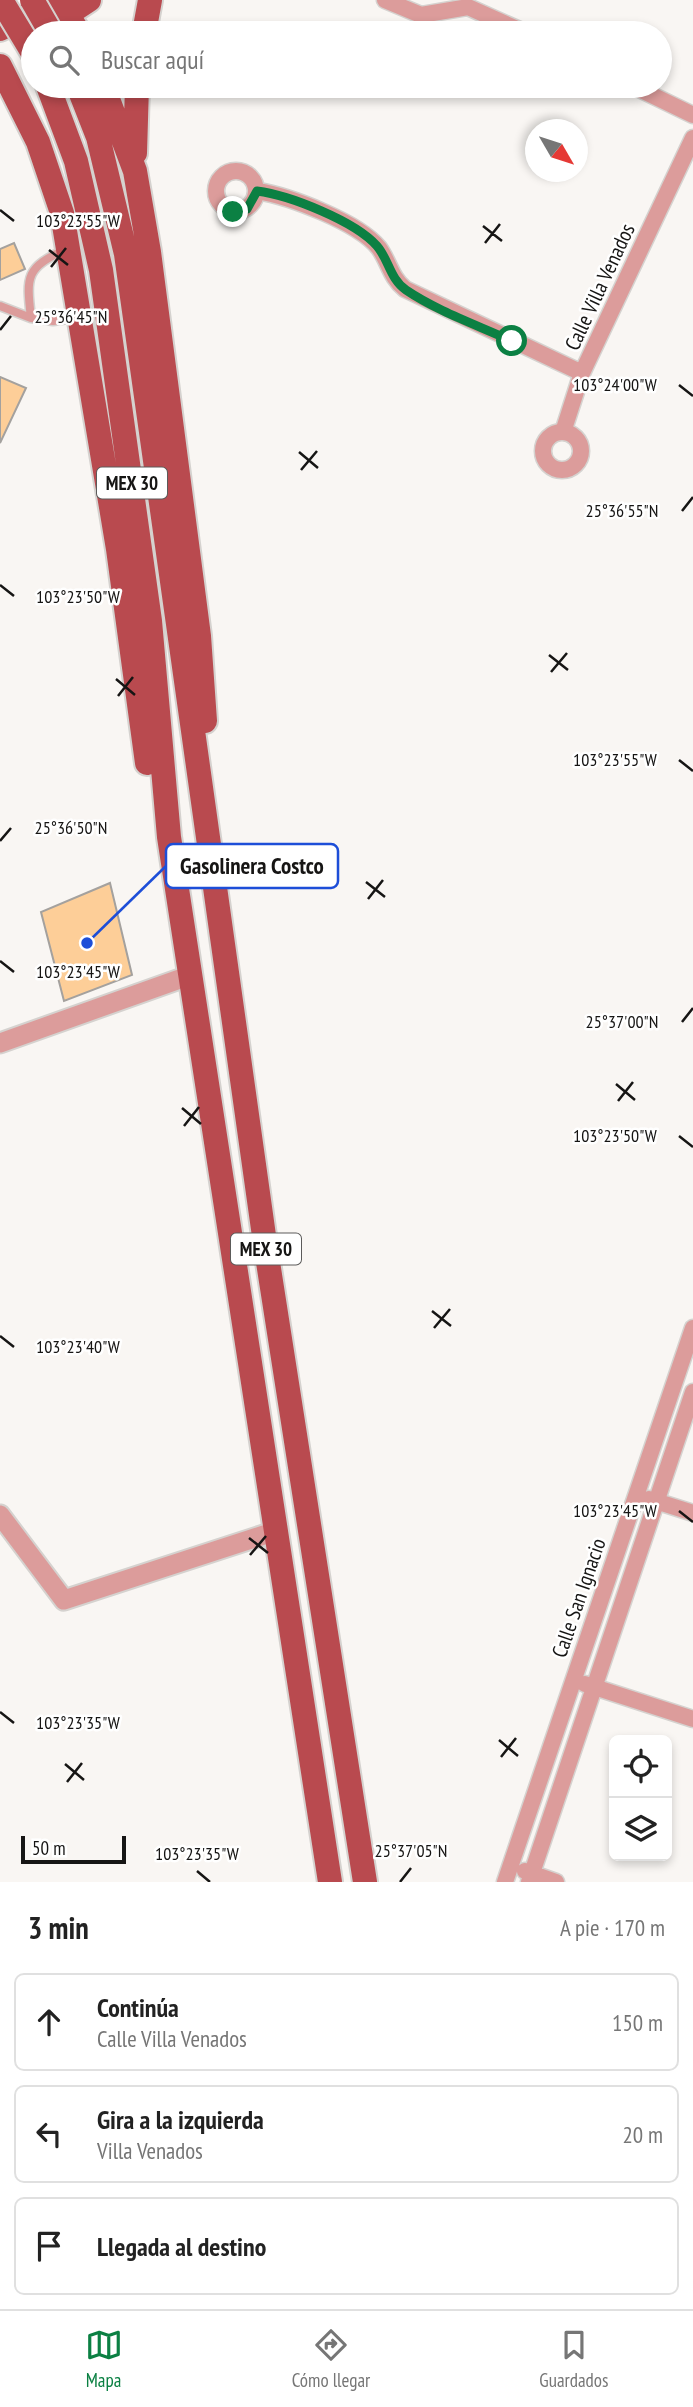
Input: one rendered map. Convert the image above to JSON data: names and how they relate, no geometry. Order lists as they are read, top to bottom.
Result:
{
  "streets": {
    "main road": ["MEX 30"],
    "street": ["Calle Villa Venados", "Calle San Ignacio"]
  },
  "places": ["Gasolinera Costco"],
  "scale_bar": "50 m",
  "north": "bottom right",
  "page": {
    "search": "Buscar aquí",
    "scale": "50 m",
    "heading": ["3 min", "A pie · 170 m"],
    "list": [
      ["Continúa", "Calle Villa Venados", "150 m"],
      ["Gira a la izquierda", "Villa Venados", "20 m"],
      "Llegada al destino"
    ],
    "nav": ["Mapa", "Cómo llegar", "Guardados"]
  },
  "coordinates": [
    "103°23'55\"W",
    "25°36'45\"N",
    "103°24'00\"W",
    "25°36'55\"N",
    "103°23'50\"W",
    "25°36'50\"N",
    "103°23'45\"W",
    "25°37'00\"N",
    "103°23'40\"W",
    "103°23'35\"W",
    "25°37'05\"N"
  ]
}
